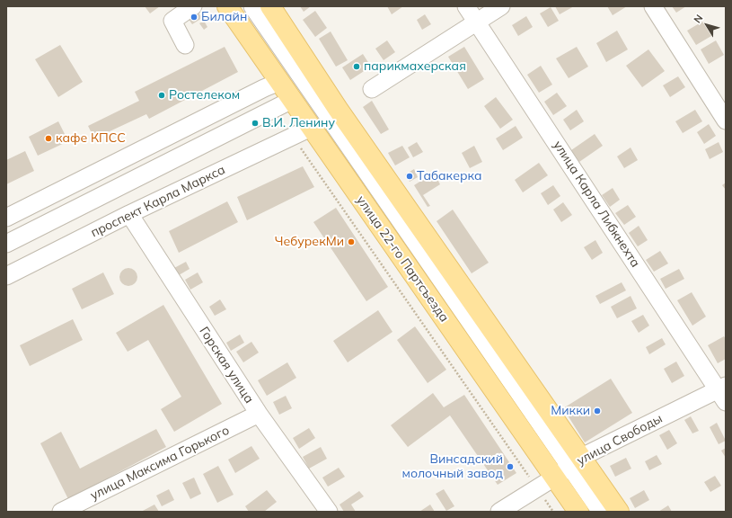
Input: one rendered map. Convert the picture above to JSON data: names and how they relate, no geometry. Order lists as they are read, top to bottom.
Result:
{
  "streets": {
    "main road": ["улица 22-го Партсъезда"],
    "street": [
      "проспект Карла Маркса",
      "улица Карла Либкнехта",
      "Горская улица",
      "улица Свободы",
      "улица Максима Горького"
    ]
  },
  "crossings": [
    ["проспект Карла Маркса", "улица 22-го Партсъезда"],
    ["проспект Карла Маркса", "Горская улица"],
    ["улица Карла Либкнехта", "улица Свободы"],
    ["улица 22-го Партсъезда", "улица Свободы"],
    ["Горская улица", "улица Максима Горького"]
  ],
  "places": [
    "Билайн",
    "парикмахерская",
    "Ростелеком",
    "В.И. Ленину",
    "кафе КПСС",
    "Табакерка",
    "ЧебурекМи",
    "Микки",
    "Винсадский молочный завод"
  ],
  "north": "top left"
}
